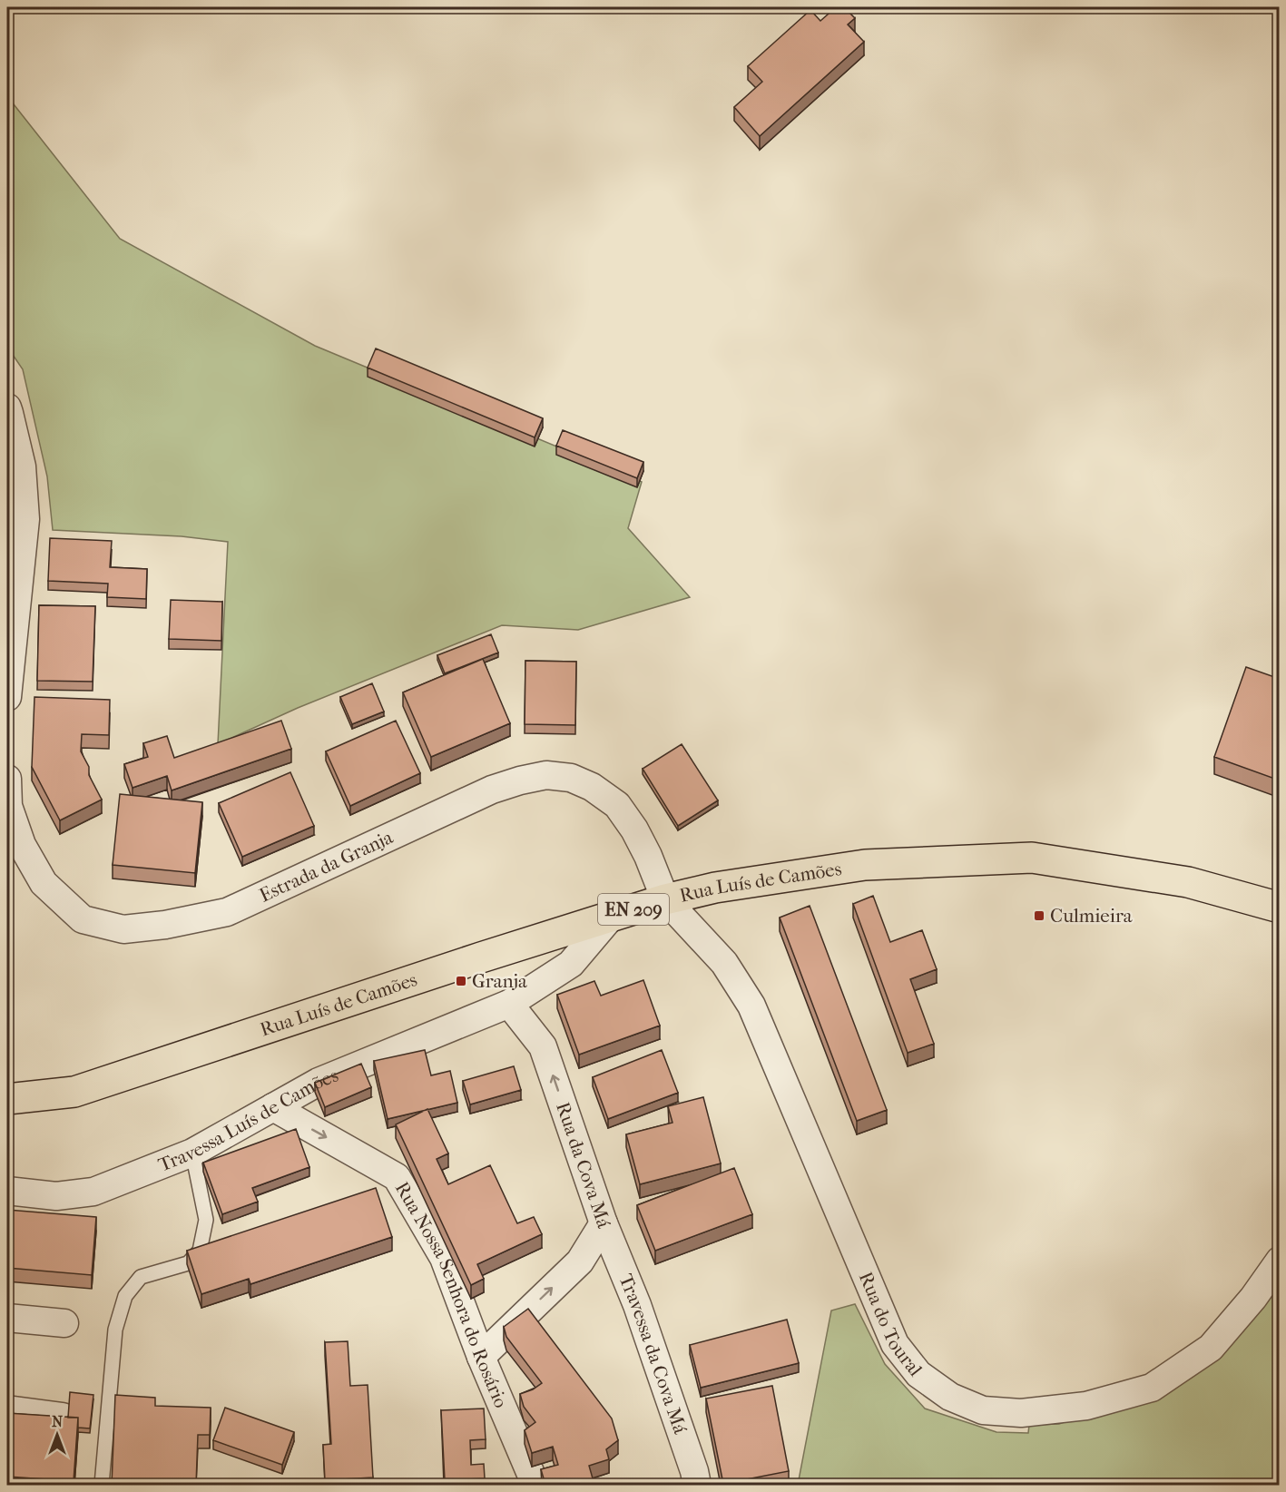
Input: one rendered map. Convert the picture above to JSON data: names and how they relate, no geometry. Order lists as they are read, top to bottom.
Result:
{
  "streets": {
    "main road": ["Rua Luís de Camões", "EN 209"],
    "street": [
      "Estrada da Granja",
      "Travessa Luís de Camões",
      "Rua da Cova Má",
      "Rua Nossa Senhora do Rosário",
      "Rua do Toural",
      "Travessa da Cova Má"
    ]
  },
  "crossings": [
    ["Estrada da Granja", "Rua Luís de Camões"],
    ["Estrada da Granja", "Rua do Toural"],
    ["Rua Luís de Camões", "Travessa Luís de Camões"],
    ["Rua Luís de Camões", "Rua do Toural"],
    ["Travessa Luís de Camões", "Rua da Cova Má"],
    ["Travessa Luís de Camões", "Rua Nossa Senhora do Rosário"],
    ["Rua da Cova Má", "Rua Nossa Senhora do Rosário"],
    ["Rua da Cova Má", "Travessa da Cova Má"]
  ],
  "one_way": ["Rua da Cova Má", "Rua Nossa Senhora do Rosário"],
  "places": {
    "transit": ["Culmieira", "Granja"]
  },
  "north": "top"
}
